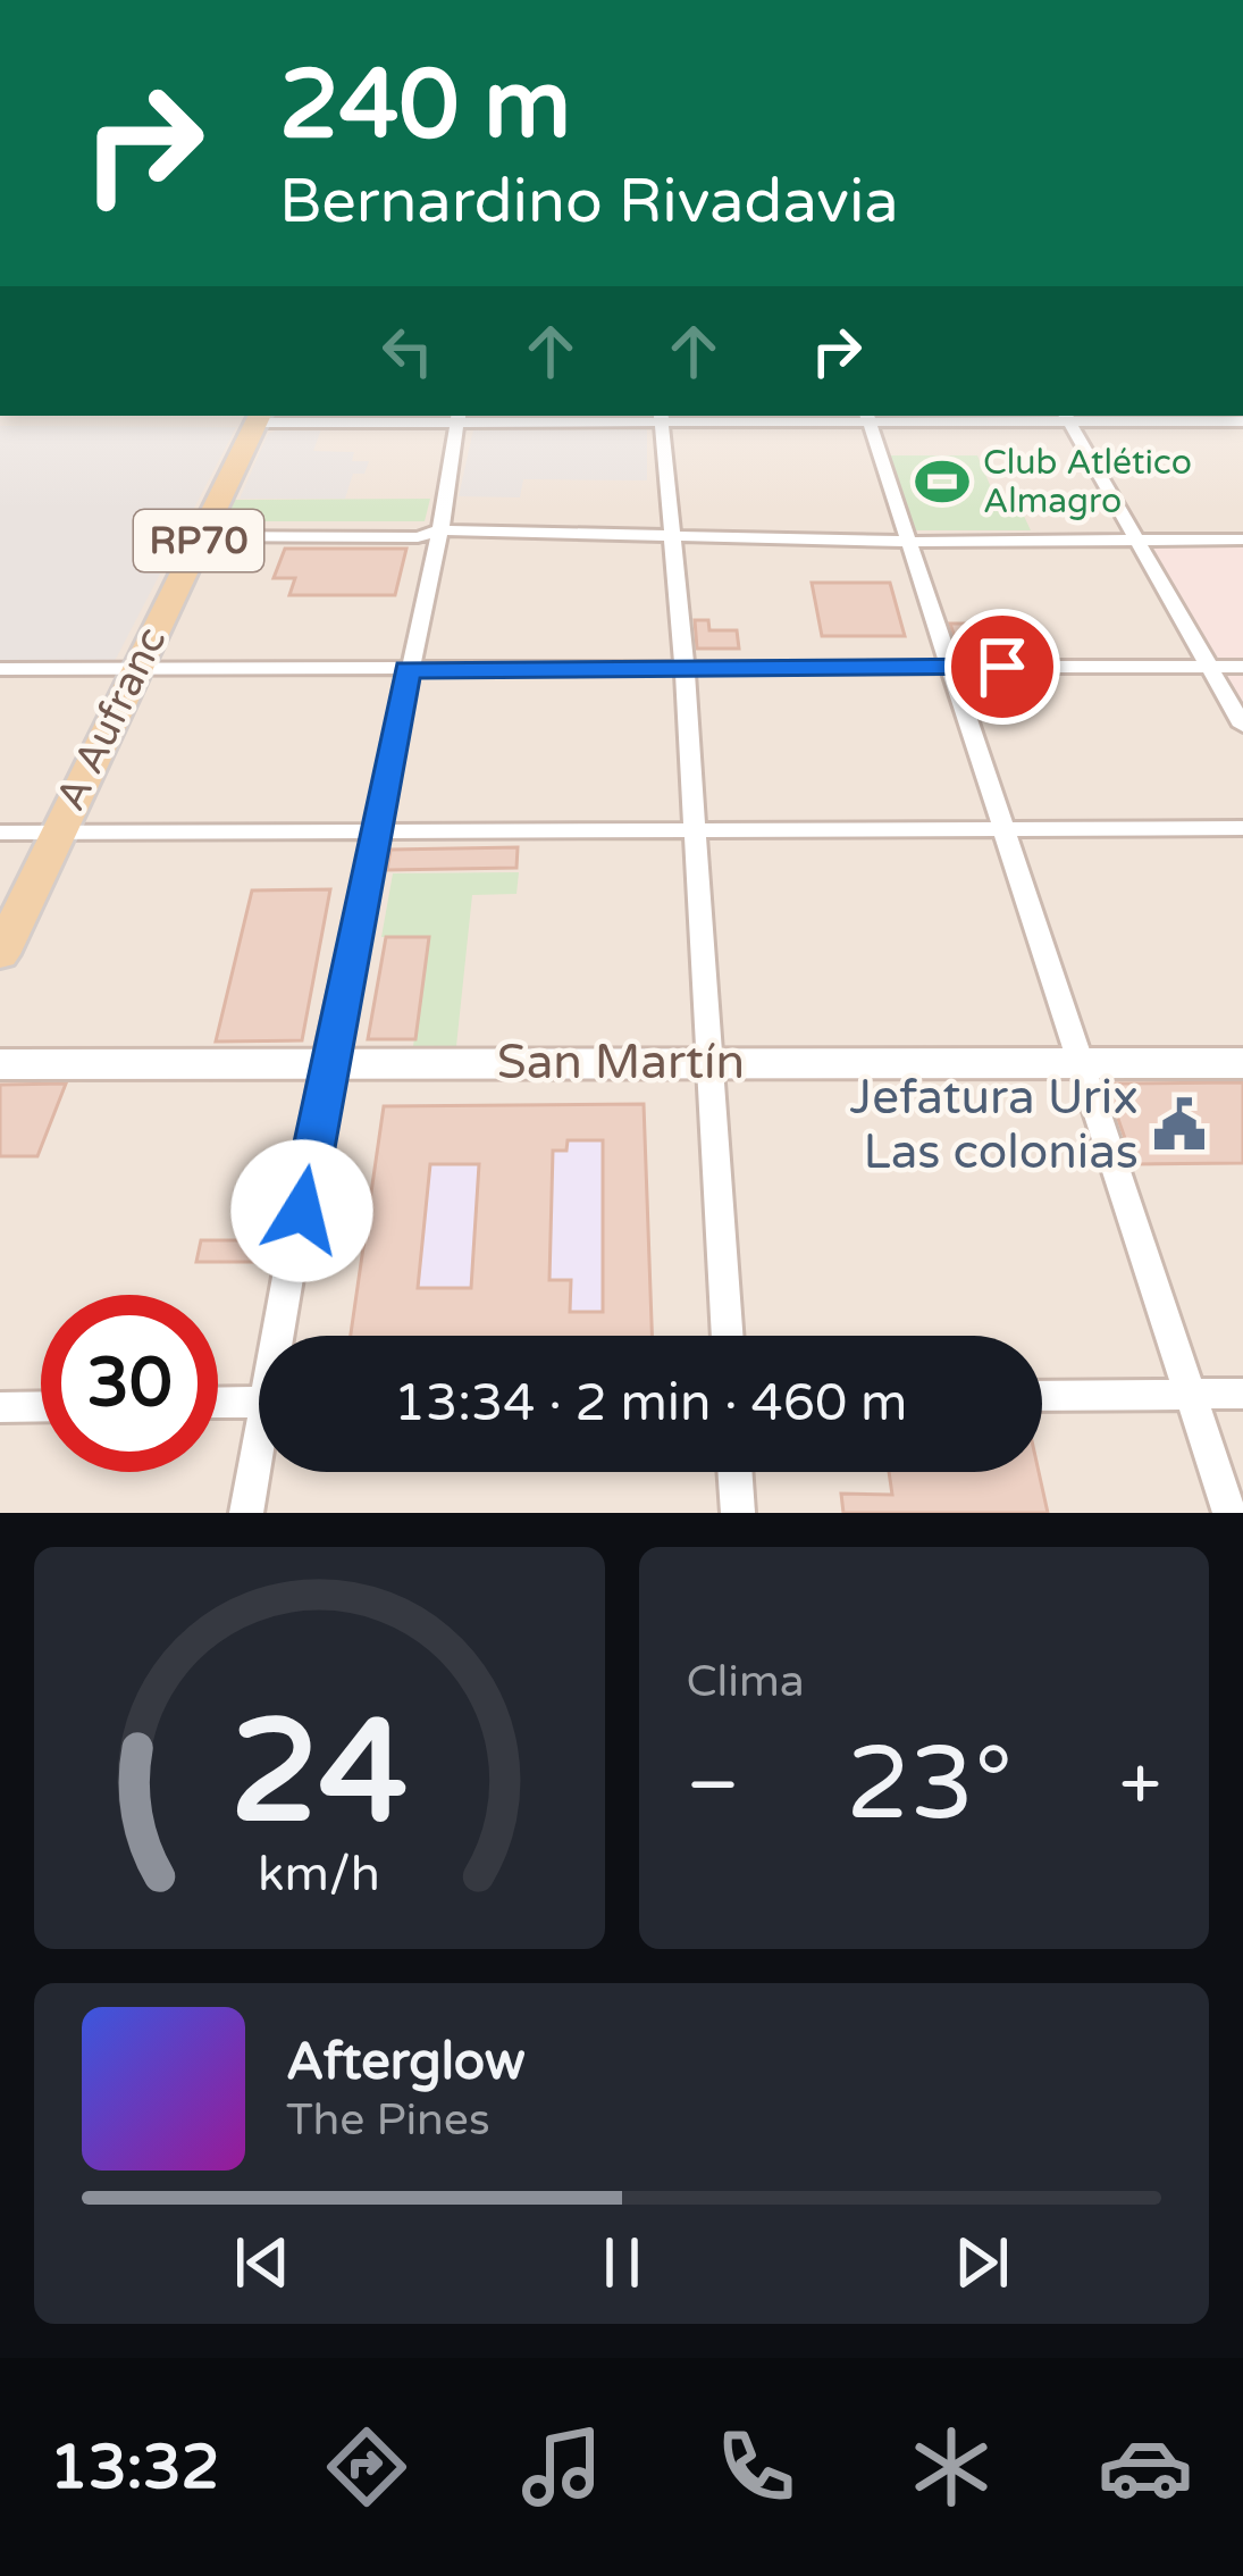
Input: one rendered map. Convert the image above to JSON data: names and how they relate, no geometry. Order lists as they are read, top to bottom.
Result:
{
  "streets": {
    "main road": ["RP70", "A Aufranc", "San Martín"]
  },
  "places": {
    "sports": ["Club Atlético Almagro"],
    "public building": ["Jefatura Urix Las colonias"]
  },
  "page": {
    "turn": ["240 m", "Bernardino Rivadavia"],
    "limit": "30",
    "trip": "13:34 · 2 min · 460 m",
    "tile": "Clima",
    "heat": ["−", "23°", "+"],
    "song": ["Afterglow", "The Pines"],
    "tabs": "13:32",
    "gauge": ["24", "km/h"]
  }
}
